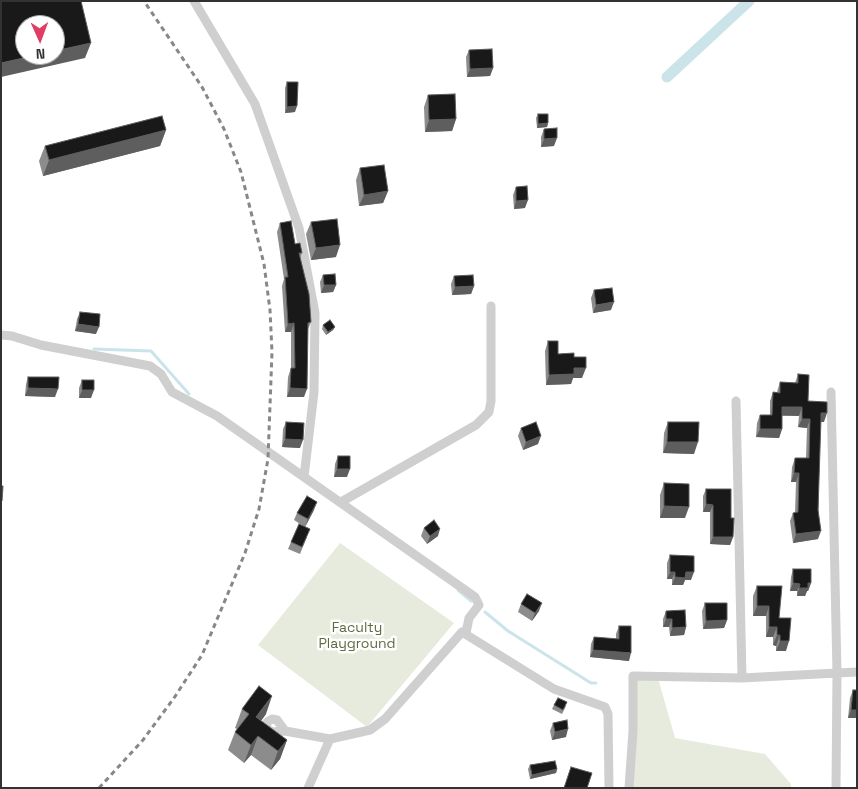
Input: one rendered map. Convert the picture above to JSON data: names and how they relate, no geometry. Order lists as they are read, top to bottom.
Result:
{
  "parks": ["Faculty Playground"],
  "north": "bottom"
}
